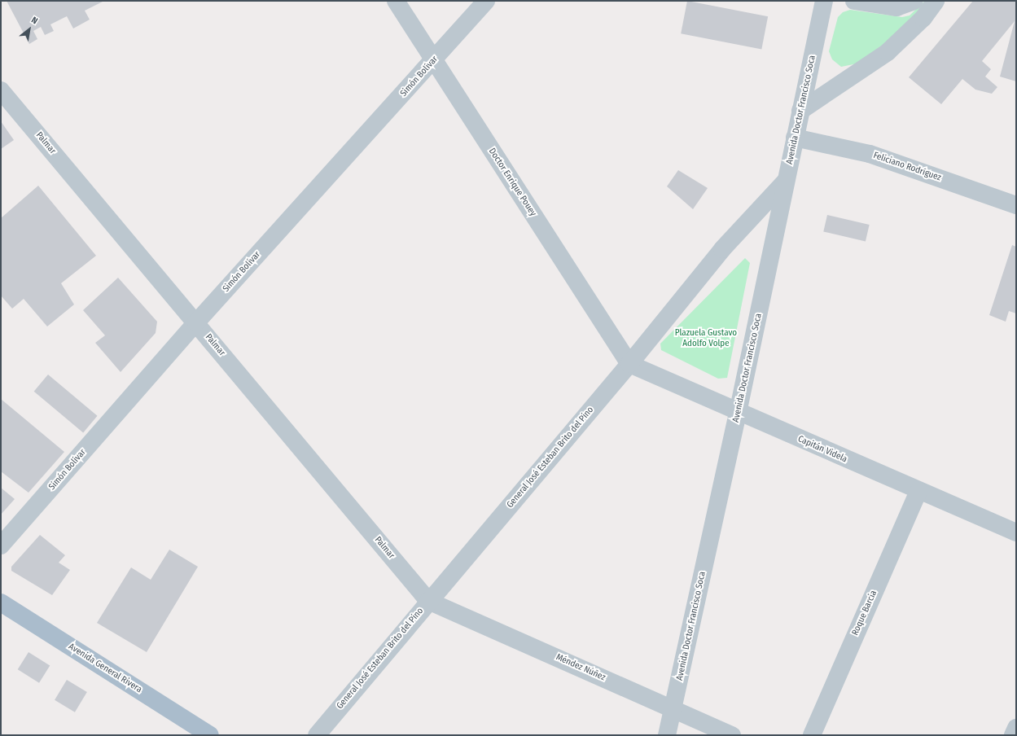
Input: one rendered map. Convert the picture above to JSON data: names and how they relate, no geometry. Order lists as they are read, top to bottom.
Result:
{
  "streets": {
    "main road": ["Avenida General Rivera"],
    "street": [
      "Simón Bolívar",
      "Avenida Doctor Francisco Soca",
      "Palmar",
      "Feliciano Rodríguez",
      "Doctor Enrique Pouey",
      "Capitán Videla",
      "General José Esteban Brito del Pino",
      "Roque Barcia",
      "Méndez Núñez"
    ]
  },
  "crossings": [
    ["Simón Bolívar", "Palmar"],
    ["Simón Bolívar", "Doctor Enrique Pouey"],
    ["Avenida Doctor Francisco Soca", "Feliciano Rodríguez"],
    ["Avenida Doctor Francisco Soca", "Capitán Videla"],
    ["Avenida Doctor Francisco Soca", "General José Esteban Brito del Pino"],
    ["Avenida Doctor Francisco Soca", "Méndez Núñez"],
    ["Palmar", "General José Esteban Brito del Pino"],
    ["Palmar", "Méndez Núñez"],
    ["Doctor Enrique Pouey", "Capitán Videla"],
    ["Doctor Enrique Pouey", "General José Esteban Brito del Pino"],
    ["Capitán Videla", "General José Esteban Brito del Pino"],
    ["Capitán Videla", "Roque Barcia"],
    ["General José Esteban Brito del Pino", "Méndez Núñez"]
  ],
  "parks": ["Plazuela Gustavo Adolfo Volpe"],
  "north": "top right"
}
